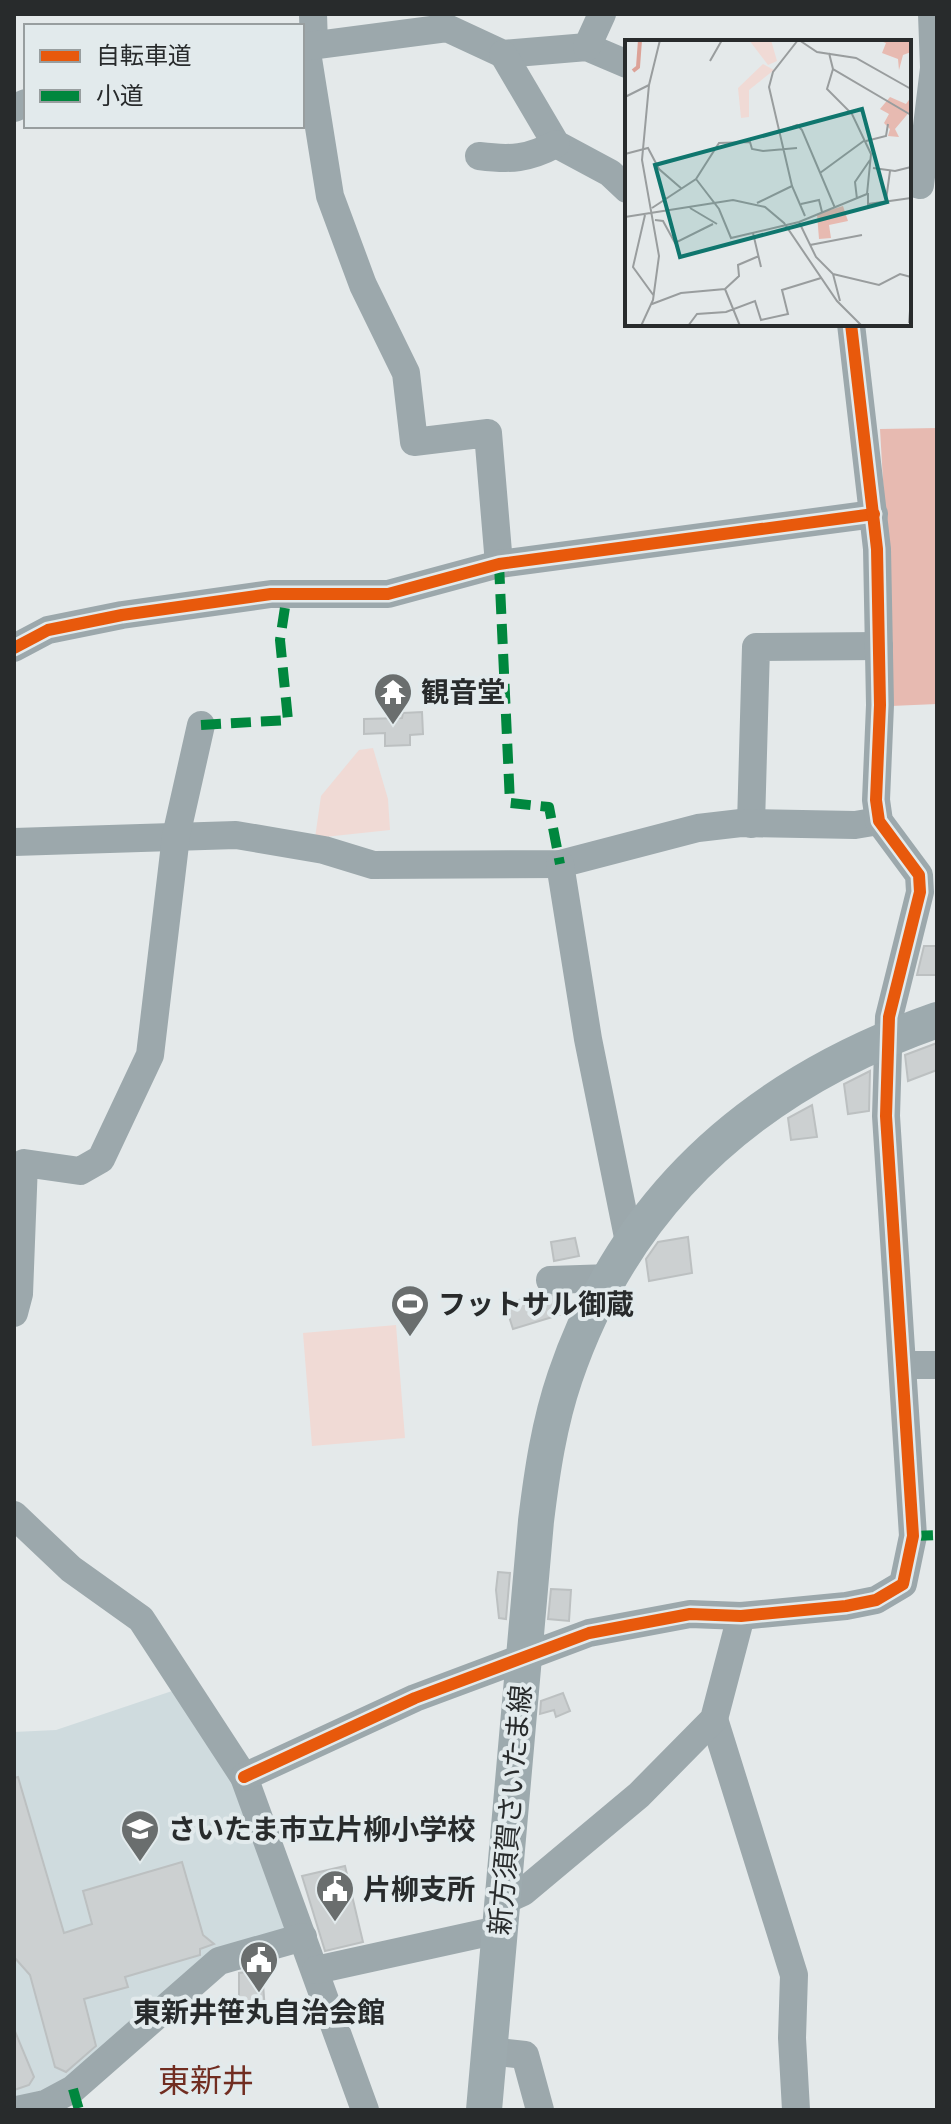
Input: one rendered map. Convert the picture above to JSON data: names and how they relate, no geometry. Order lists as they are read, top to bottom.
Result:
{
  "streets": {
    "main road": ["新方須賀さいたま線"]
  },
  "districts": ["東新井"],
  "places": {
    "temple": ["観音堂"],
    "sports": ["フットサル御蔵"],
    "school or university": ["さいたま市立片柳小学校"],
    "public building": ["片柳支所", "東新井笹丸自治会館"]
  },
  "legend": ["自転車道", "小道"]
}
